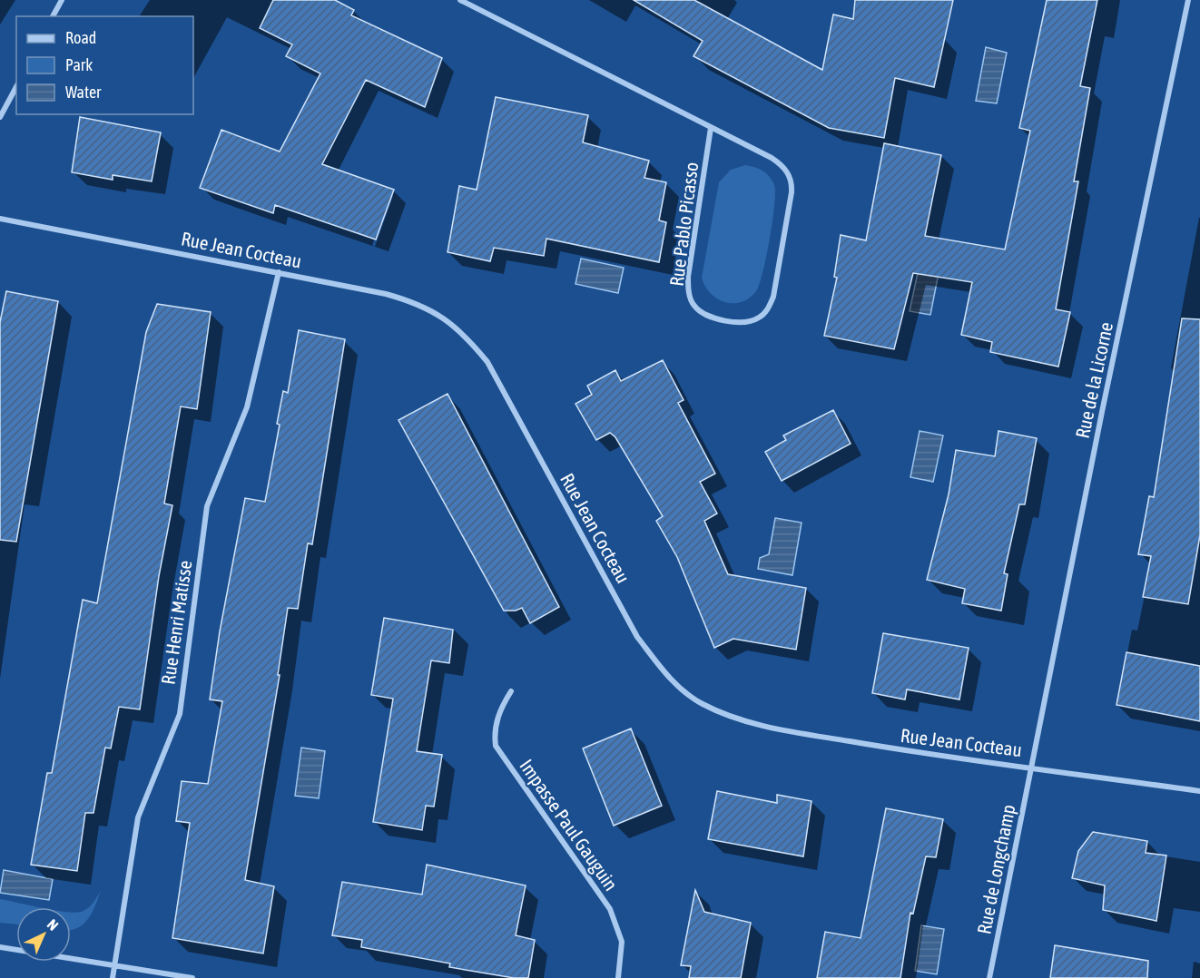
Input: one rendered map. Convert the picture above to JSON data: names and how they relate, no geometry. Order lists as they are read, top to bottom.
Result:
{
  "streets": {
    "street": [
      "Rue Pablo Picasso",
      "Rue Jean Cocteau",
      "Rue de la Licorne",
      "Rue Henri Matisse",
      "Impasse Paul Gauguin",
      "Rue de Longchamp"
    ]
  },
  "crossings": [
    ["Rue Jean Cocteau", "Rue de la Licorne"],
    ["Rue Jean Cocteau", "Rue Henri Matisse"],
    ["Rue Jean Cocteau", "Rue de Longchamp"],
    ["Rue de la Licorne", "Rue de Longchamp"]
  ],
  "legend": ["Road", "Park", "Water"],
  "north": "top right"
}
